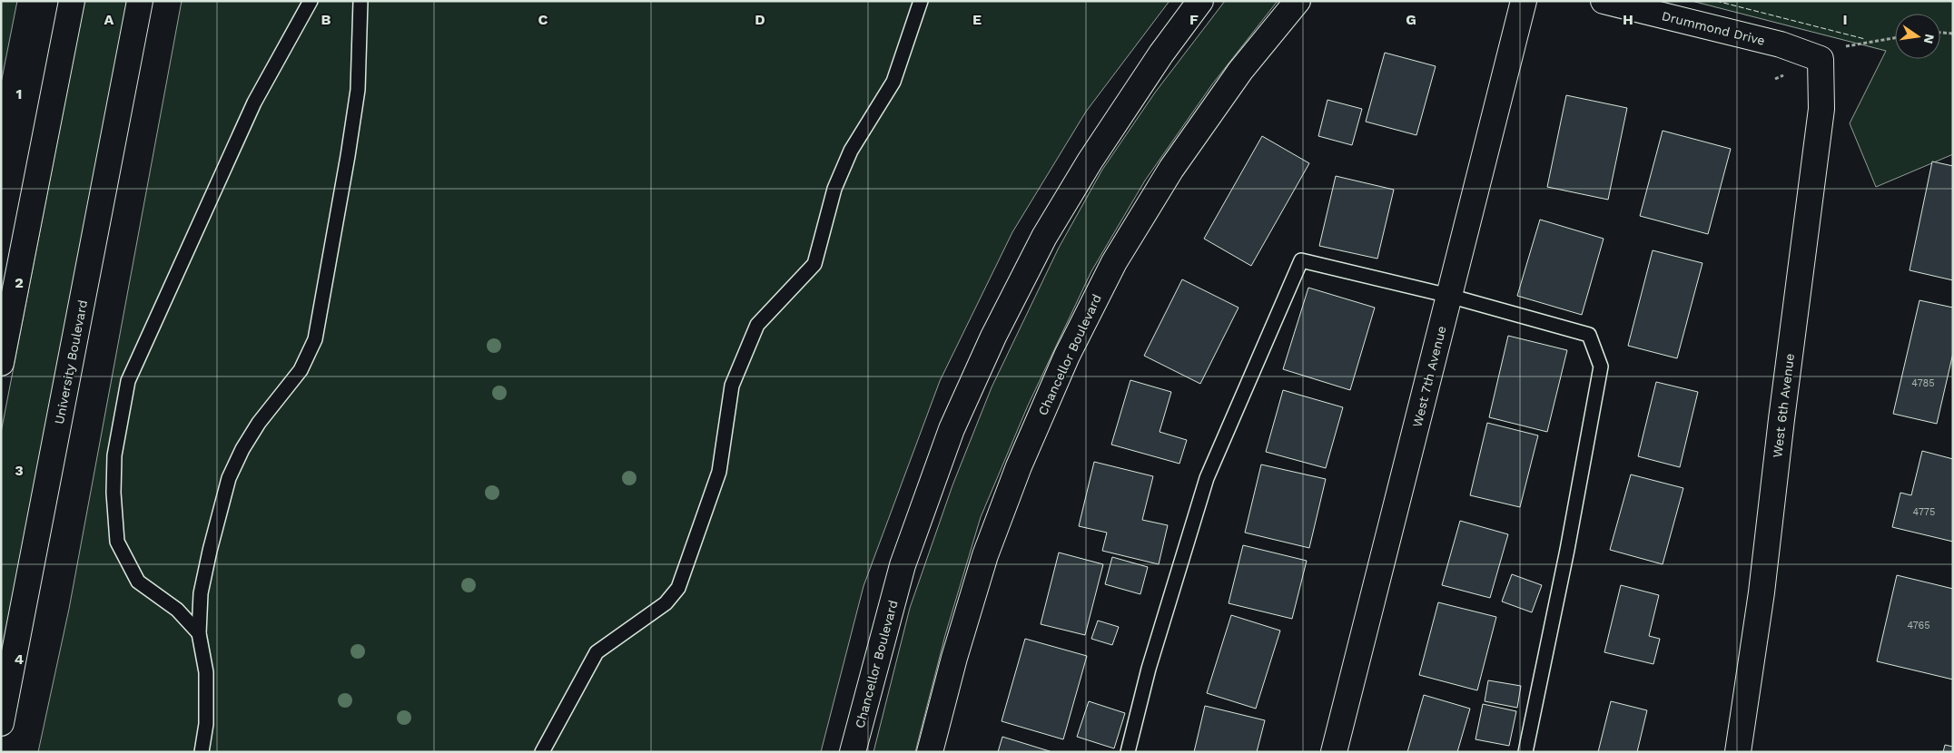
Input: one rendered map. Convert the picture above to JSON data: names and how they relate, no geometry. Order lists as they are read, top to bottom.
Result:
{
  "streets": {
    "street": [
      "Drummond Drive",
      "Chancellor Boulevard",
      "University Boulevard",
      "West 7th Avenue",
      "West 6th Avenue"
    ]
  },
  "crossings": [
    ["Drummond Drive", "West 6th Avenue"]
  ],
  "house_numbers": ["4785", "4775", "4765"],
  "north": "right",
  "grid": {
    "columns": [
      "A",
      "B",
      "C",
      "D",
      "E",
      "F",
      "G",
      "H",
      "I"
    ],
    "rows": [
      "1",
      "2",
      "3",
      "4"
    ]
  }
}
